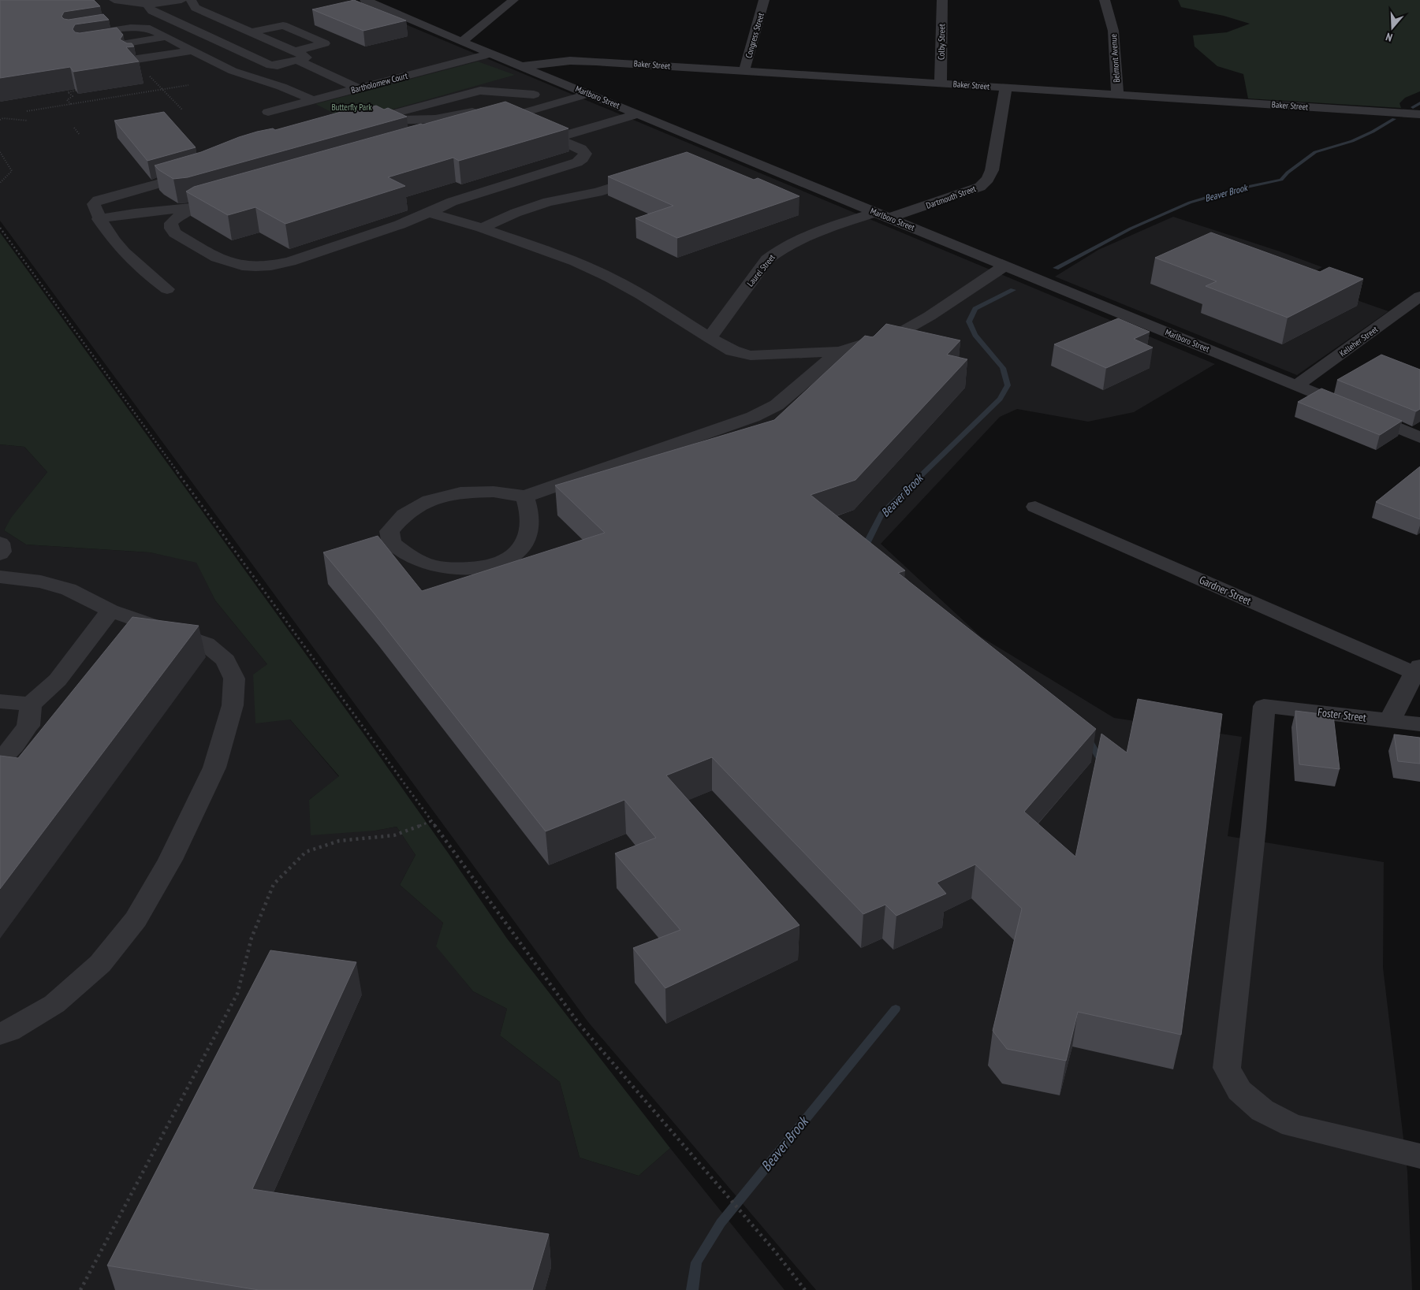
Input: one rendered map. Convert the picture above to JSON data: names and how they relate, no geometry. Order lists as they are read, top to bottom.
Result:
{
  "streets": {
    "street": [
      "Congress Street",
      "Colby Street",
      "Belmont Avenue",
      "Baker Street",
      "Bartholomew Court",
      "Marlboro Street",
      "Dartmouth Street",
      "Laurel Street",
      "Kelleher Street",
      "Gardner Street",
      "Foster Street"
    ]
  },
  "crossings": [
    ["Congress Street", "Baker Street"],
    ["Colby Street", "Baker Street"],
    ["Belmont Avenue", "Baker Street"],
    ["Baker Street", "Marlboro Street"],
    ["Baker Street", "Dartmouth Street"],
    ["Bartholomew Court", "Marlboro Street"],
    ["Marlboro Street", "Dartmouth Street"],
    ["Marlboro Street", "Laurel Street"],
    ["Marlboro Street", "Kelleher Street"],
    ["Dartmouth Street", "Laurel Street"]
  ],
  "water": ["Beaver Brook"],
  "parks": ["Butterfly Park"],
  "north": "bottom"
}
